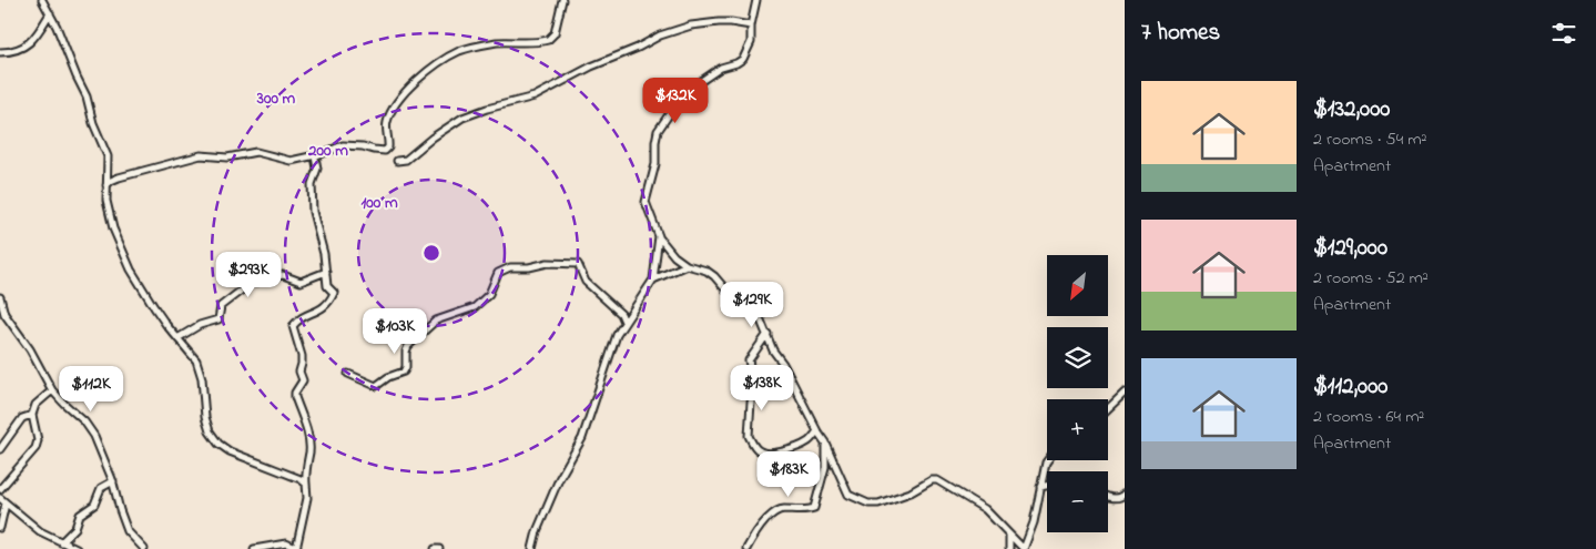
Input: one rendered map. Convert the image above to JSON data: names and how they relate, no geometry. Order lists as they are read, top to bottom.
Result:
{
  "north": "bottom left",
  "page": {
    "heading": "7 homes",
    "list": [
      {
        "name": "$132,000",
        "note": "2 rooms · 54 m² · Apartment"
      },
      {
        "name": "$129,000",
        "note": "2 rooms · 52 m² · Apartment"
      },
      {
        "name": "$112,000",
        "note": "2 rooms · 64 m² · Apartment"
      }
    ],
    "price": [
      "$132K",
      "$293K",
      "$129K",
      "$103K",
      "$138K",
      "$112K",
      "$183K"
    ],
    "map_buttons": ["+", "−"]
  },
  "rings": ["300 m", "200 m", "100 m"]
}
